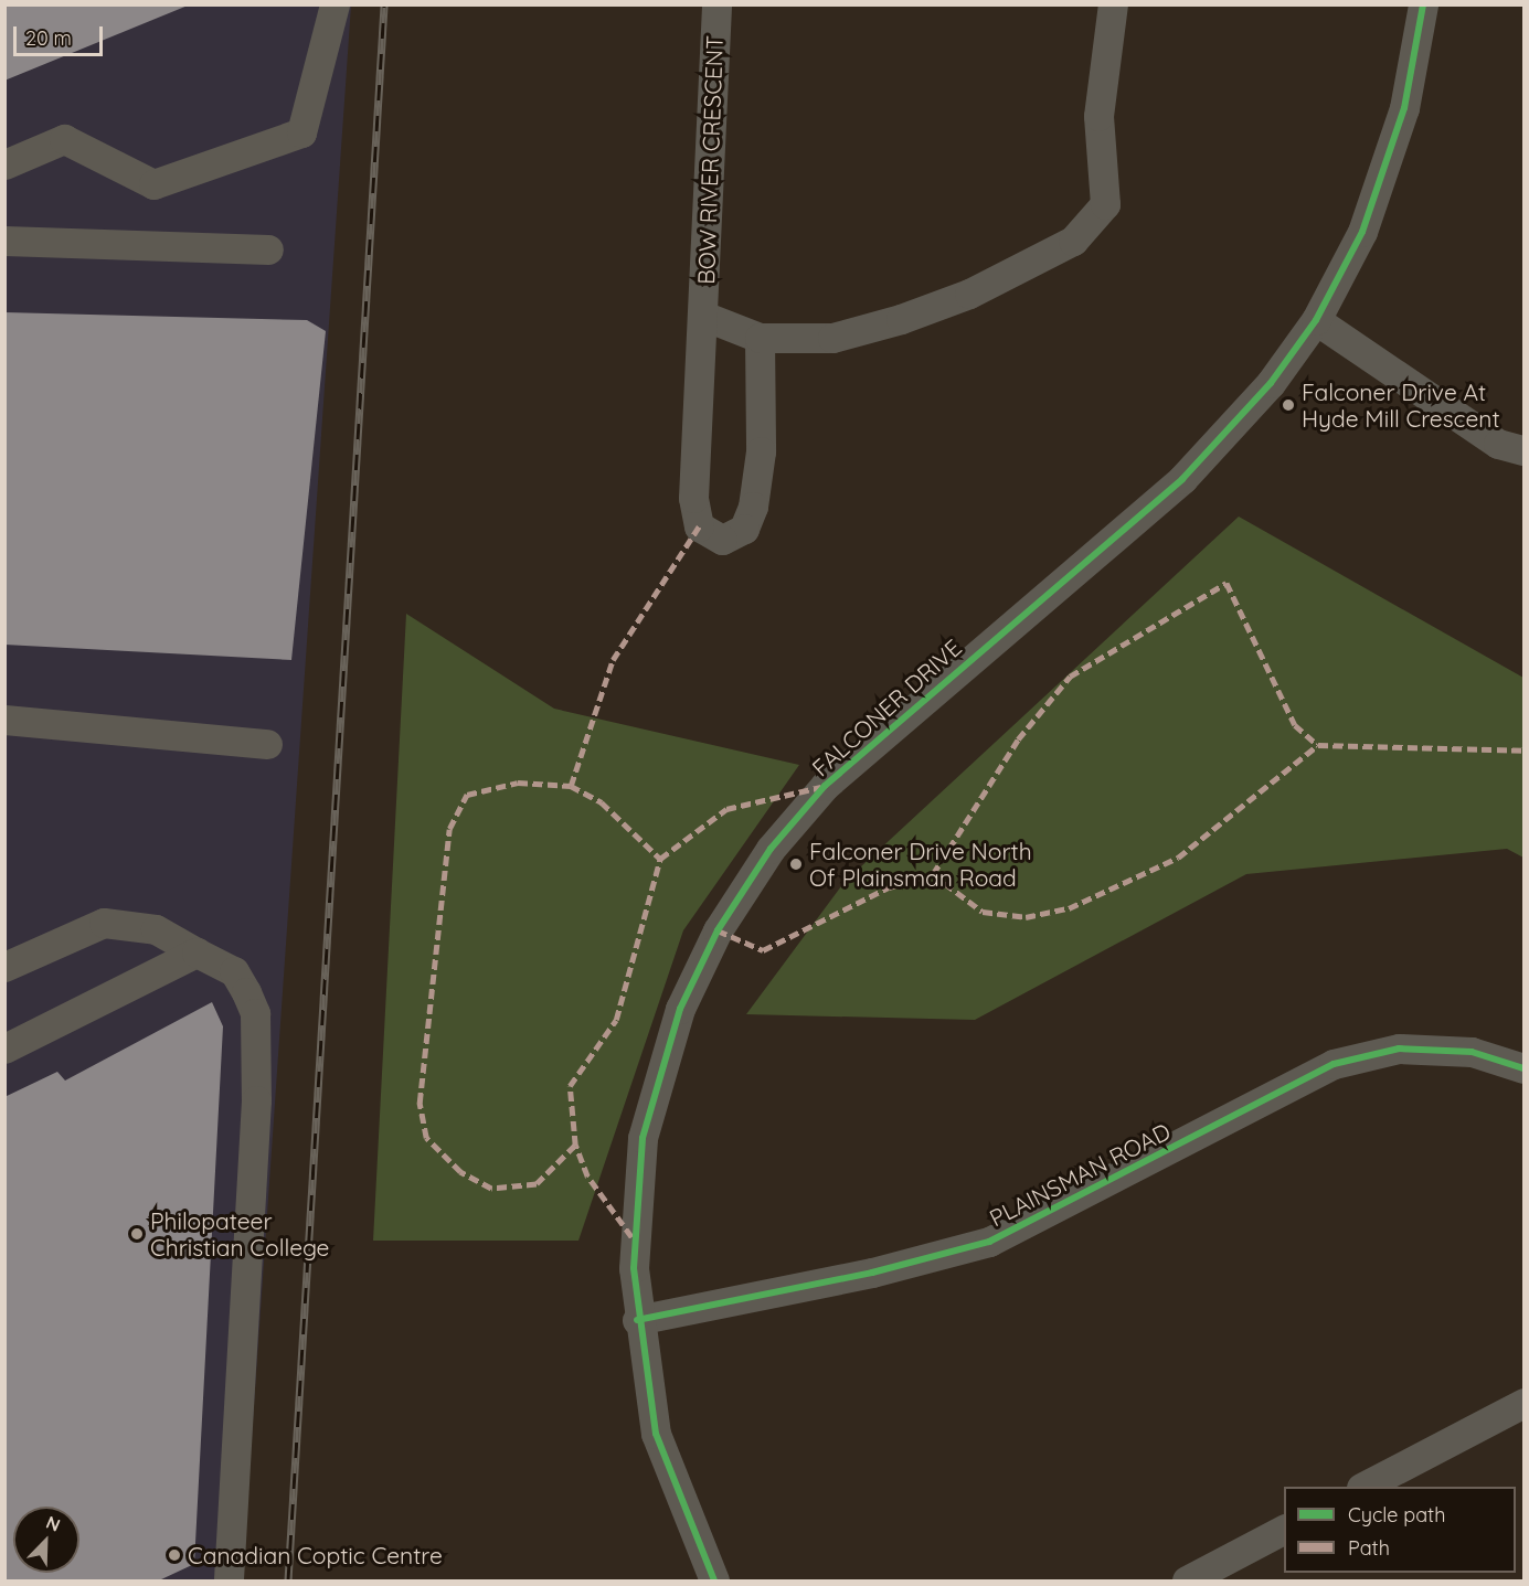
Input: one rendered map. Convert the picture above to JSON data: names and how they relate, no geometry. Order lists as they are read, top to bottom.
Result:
{
  "streets": {
    "street": ["BOW RIVER CRESCENT", "FALCONER DRIVE", "PLAINSMAN ROAD"]
  },
  "crossings": [
    ["FALCONER DRIVE", "PLAINSMAN ROAD"]
  ],
  "places": [
    "Falconer Drive At Hyde Mill Crescent",
    "Falconer Drive North Of Plainsman Road",
    "Philopateer Christian College",
    "Canadian Coptic Centre"
  ],
  "legend": ["Cycle path", "Path"],
  "scale_bar": "20 m",
  "north": "top right"
}
